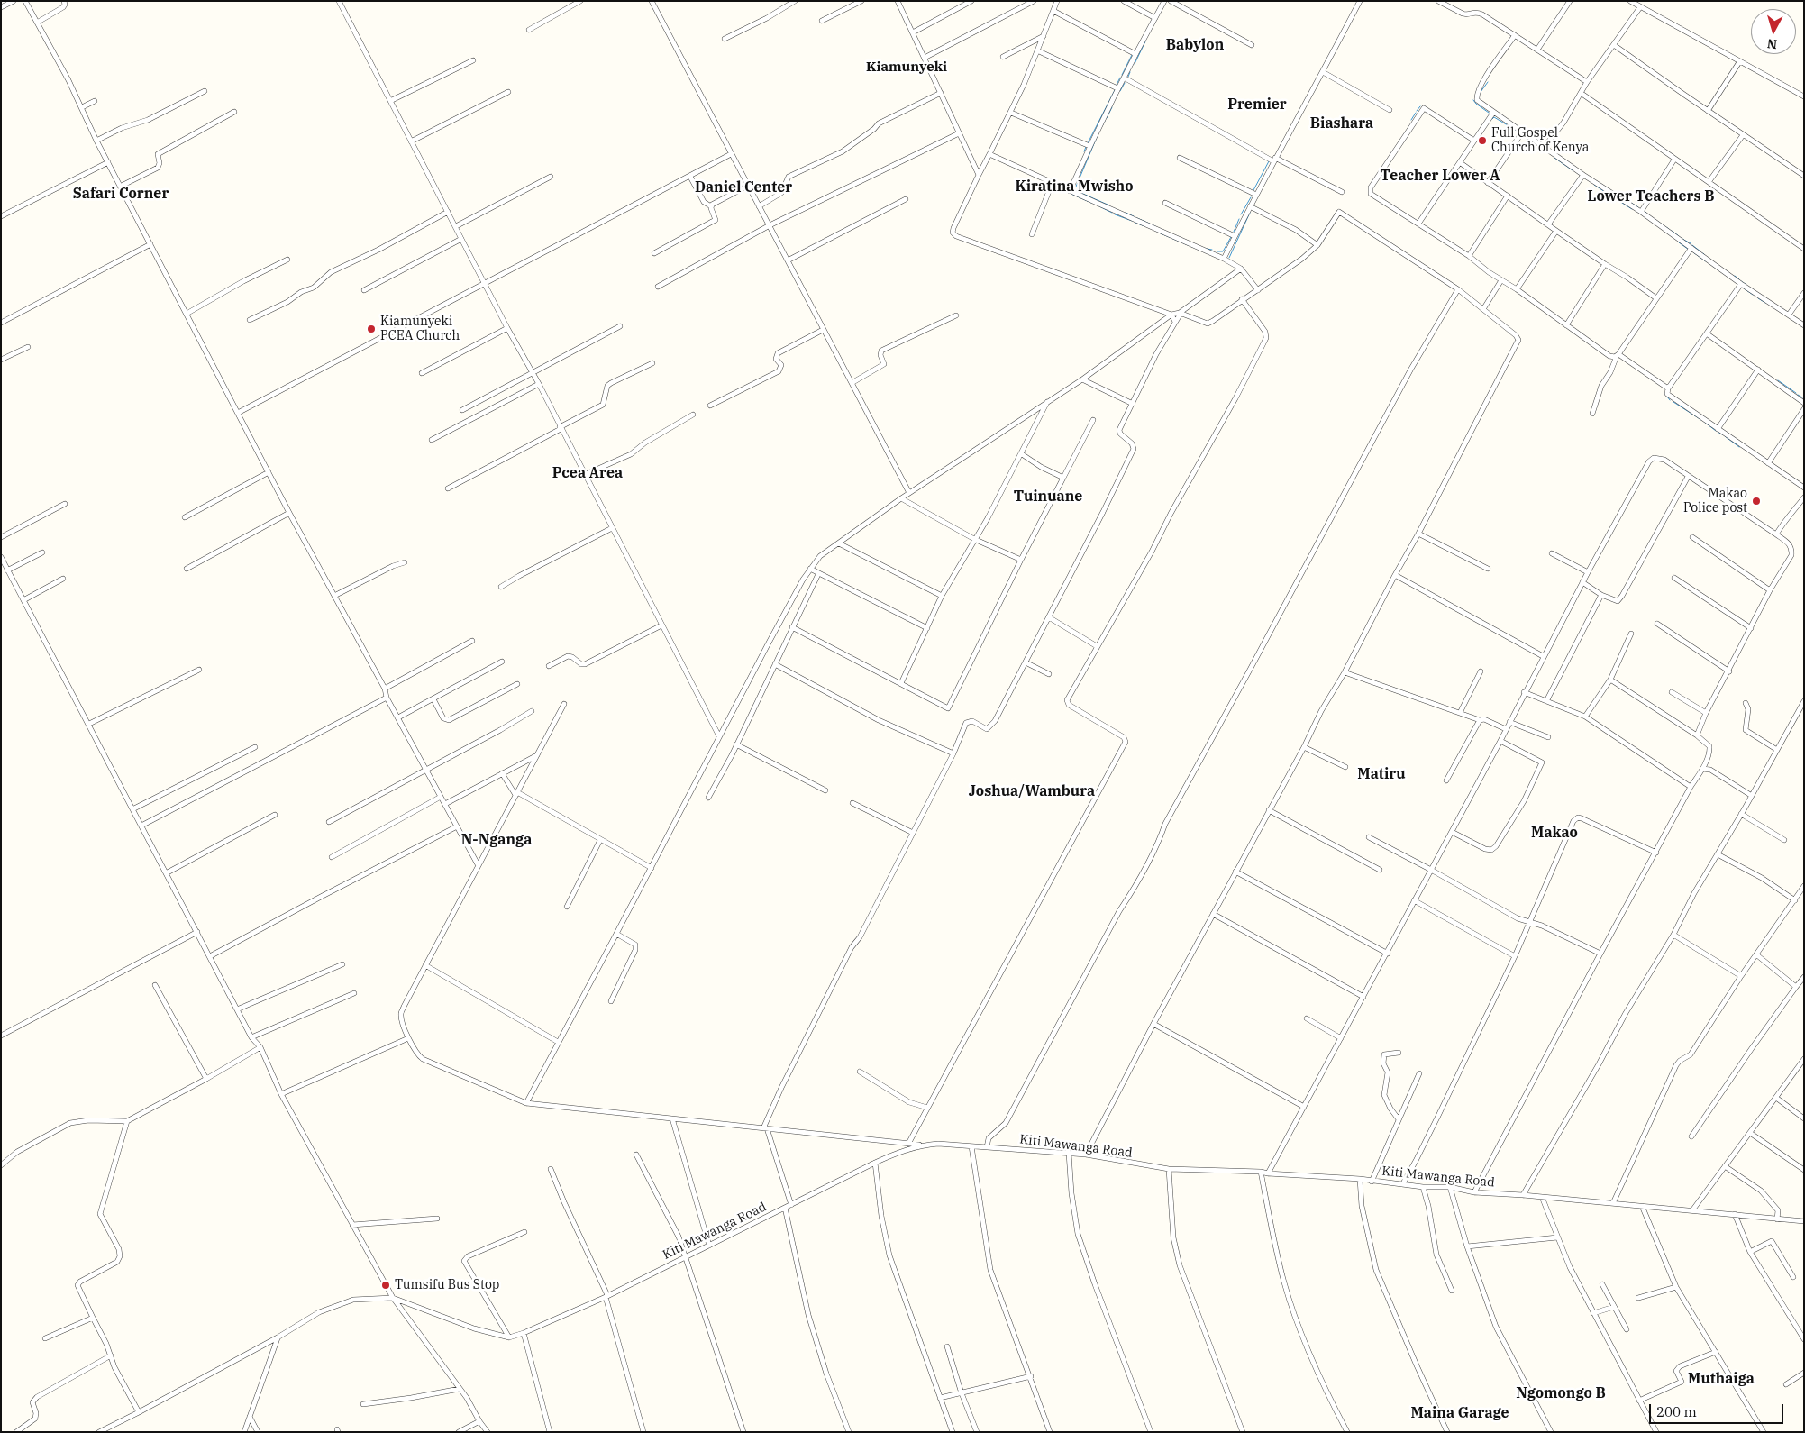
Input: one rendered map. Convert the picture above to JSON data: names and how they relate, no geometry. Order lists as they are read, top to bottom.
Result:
{
  "streets": {
    "street": ["Kiti Mawanga Road"]
  },
  "districts": [
    "Babylon",
    "Kiamunyeki",
    "Premier",
    "Biashara",
    "Teacher Lower A",
    "Kiratina Mwisho",
    "Daniel Center",
    "Safari Corner",
    "Lower Teachers B",
    "Pcea Area",
    "Tuinuane",
    "Matiru",
    "Joshua/Wambura",
    "Makao",
    "N-Nganga",
    "Muthaiga",
    "Ngomongo B",
    "Maina Garage"
  ],
  "places": [
    "Full Gospel Church of Kenya",
    "Kiamunyeki PCEA Church",
    "Makao Police post",
    "Tumsifu Bus Stop"
  ],
  "scale_bar": "200 m",
  "north": "bottom"
}
